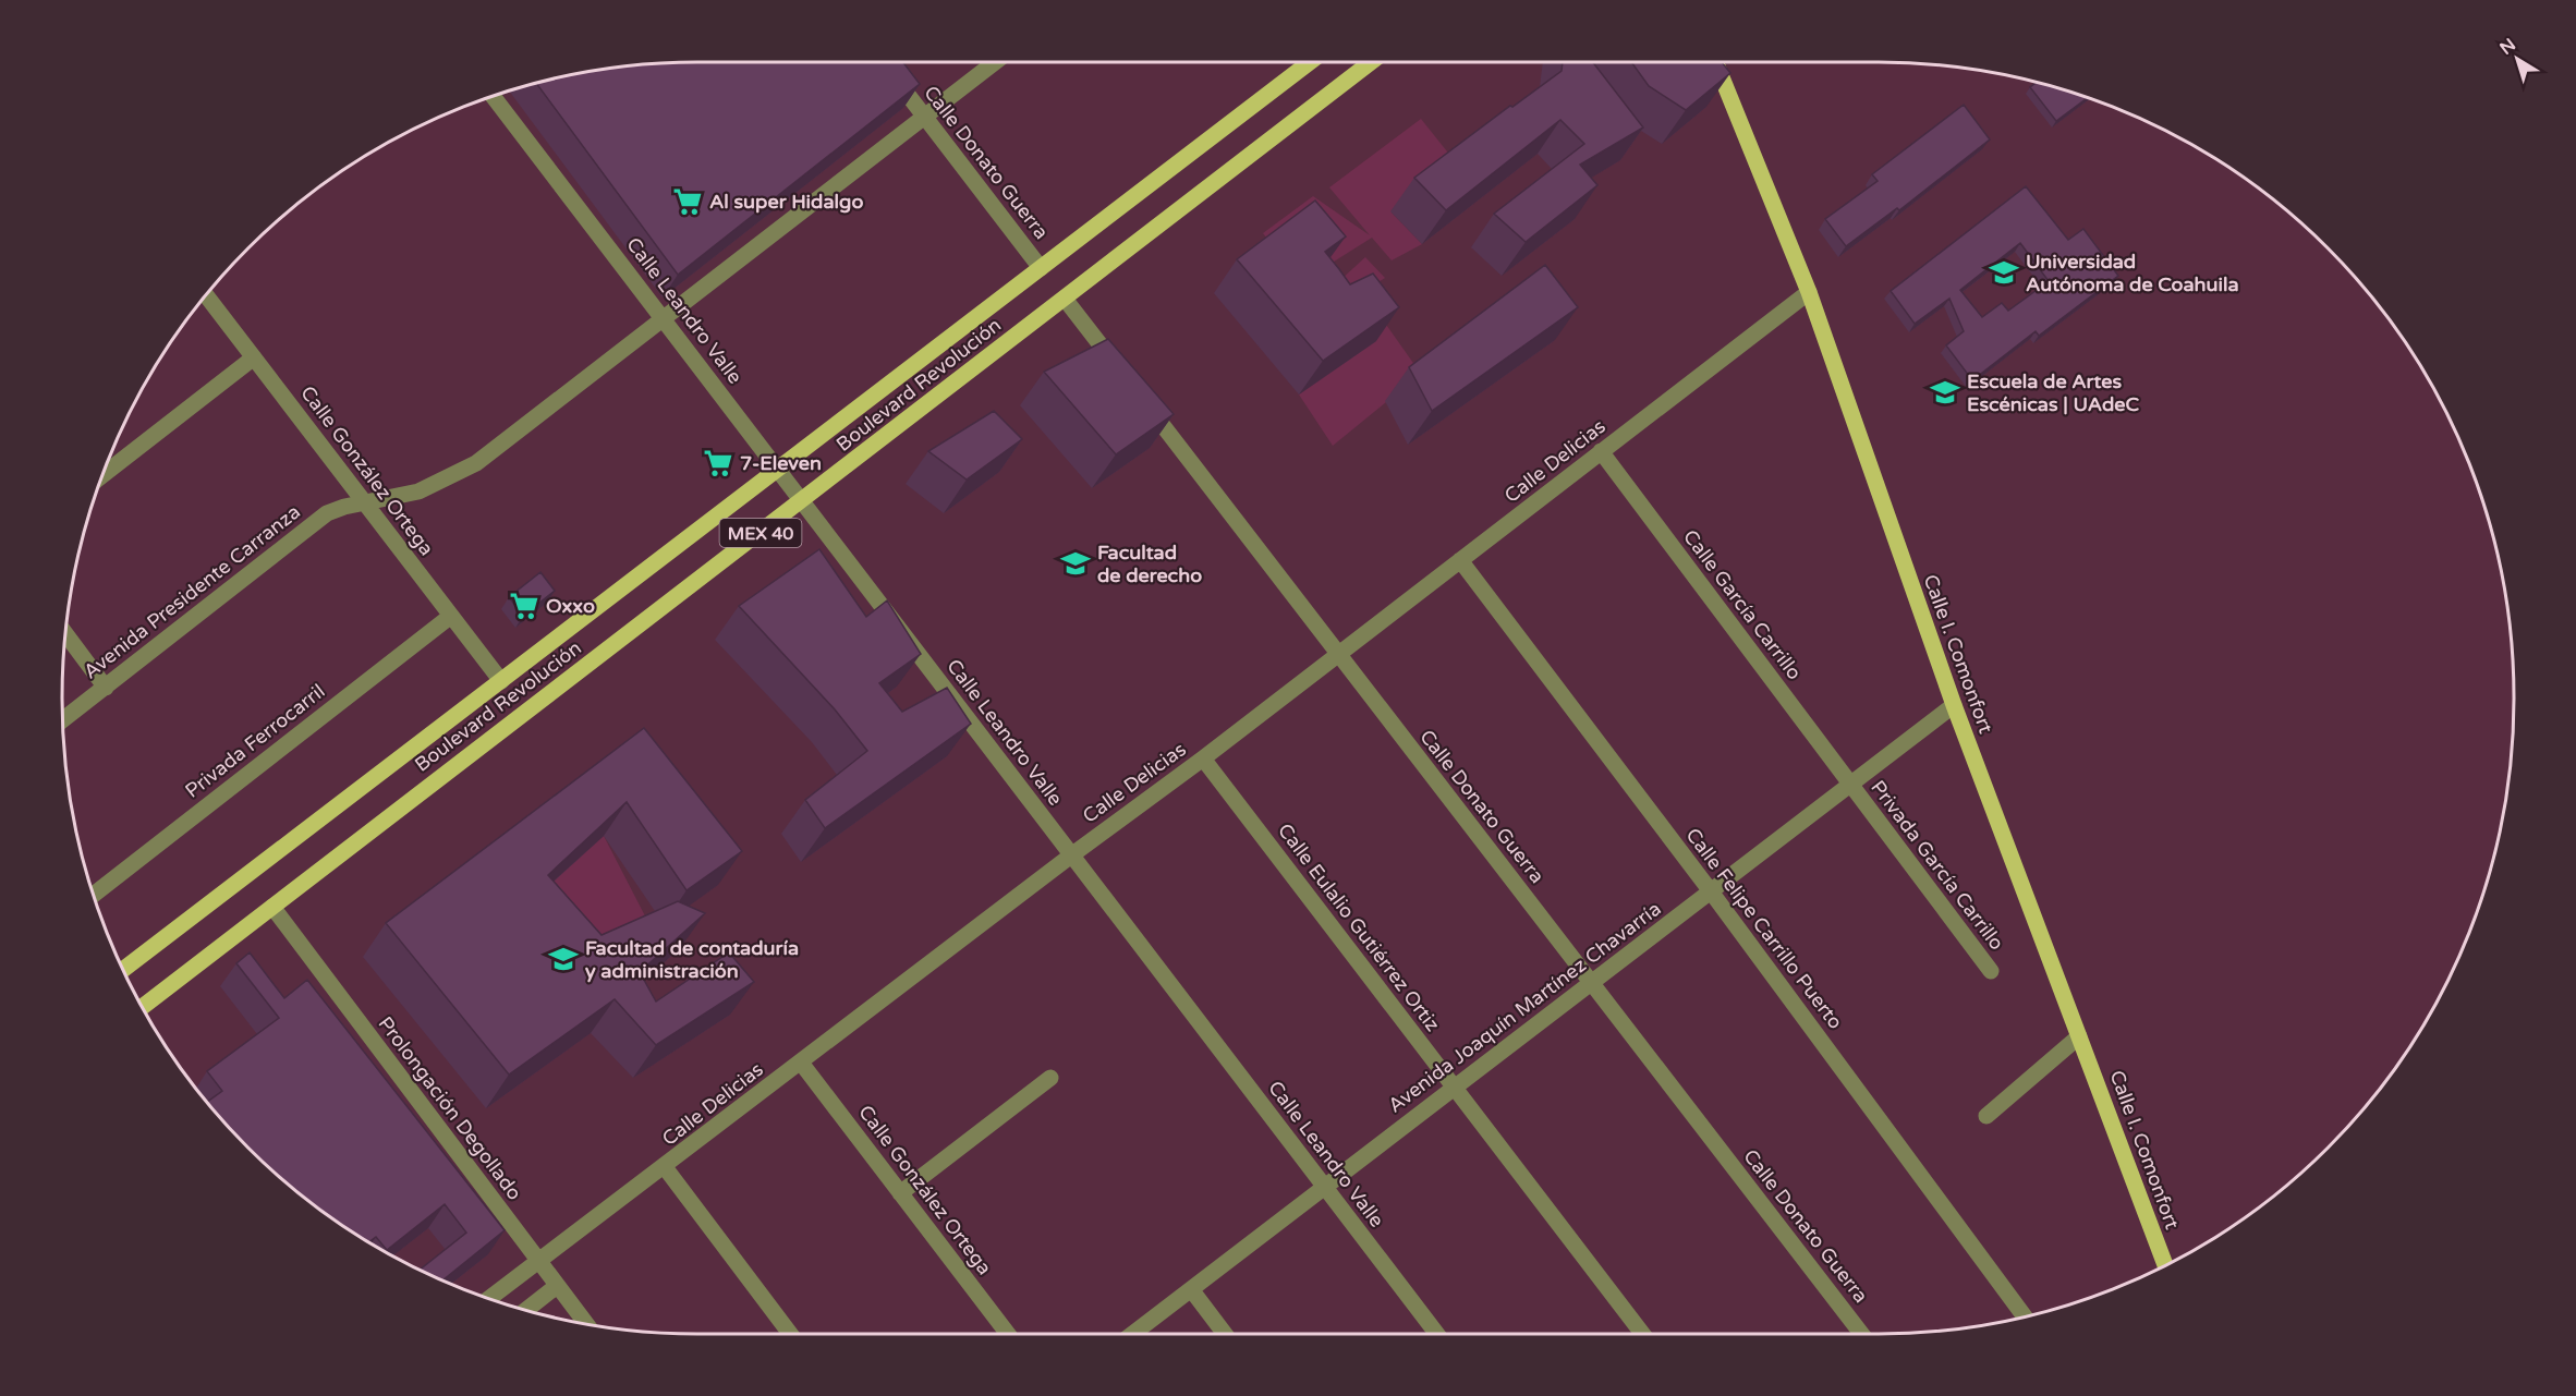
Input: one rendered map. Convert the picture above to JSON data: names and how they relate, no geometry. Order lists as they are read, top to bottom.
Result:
{
  "streets": {
    "main road": ["Boulevard Revolución", "MEX 40", "Calle I. Comonfort"],
    "street": [
      "Calle Donato Guerra",
      "Calle Leandro Valle",
      "Calle Delicias",
      "Calle González Ortega",
      "Avenida Presidente Carranza",
      "Calle García Carrillo",
      "Privada Ferrocarril",
      "Privada García Carrillo",
      "Calle Eulalio Gutiérrez Ortiz",
      "Calle Felipe Carrillo Puerto",
      "Avenida Joaquín Martínez Chavarría",
      "Prolongación Degollado"
    ]
  },
  "crossings": [
    ["Calle Donato Guerra", "Calle Delicias"],
    ["Calle Donato Guerra", "MEX 40"],
    ["Calle Donato Guerra", "Avenida Presidente Carranza"],
    ["Calle Donato Guerra", "Avenida Joaquín Martínez Chavarría"],
    ["Calle Leandro Valle", "Boulevard Revolución"],
    ["Calle Leandro Valle", "Calle Delicias"],
    ["Calle Leandro Valle", "MEX 40"],
    ["Calle Leandro Valle", "Avenida Presidente Carranza"],
    ["Calle Leandro Valle", "Avenida Joaquín Martínez Chavarría"],
    ["Boulevard Revolución", "Prolongación Degollado"],
    ["Calle Delicias", "Calle González Ortega"],
    ["Calle Delicias", "Calle García Carrillo"],
    ["Calle Delicias", "Calle I. Comonfort"],
    ["Calle Delicias", "Calle Eulalio Gutiérrez Ortiz"],
    ["Calle Delicias", "Calle Felipe Carrillo Puerto"],
    ["Calle Delicias", "Prolongación Degollado"],
    ["Calle González Ortega", "MEX 40"],
    ["Calle González Ortega", "Avenida Presidente Carranza"],
    ["Calle González Ortega", "Privada Ferrocarril"],
    ["Calle García Carrillo", "Privada García Carrillo"],
    ["Calle García Carrillo", "Avenida Joaquín Martínez Chavarría"],
    ["Calle I. Comonfort", "Avenida Joaquín Martínez Chavarría"],
    ["Privada García Carrillo", "Avenida Joaquín Martínez Chavarría"],
    ["Calle Eulalio Gutiérrez Ortiz", "Avenida Joaquín Martínez Chavarría"],
    ["Calle Felipe Carrillo Puerto", "Avenida Joaquín Martínez Chavarría"]
  ],
  "places": {
    "supermarket": ["Al super Hidalgo", "7-Eleven", "Oxxo"],
    "school or university": [
      "Universidad Autónoma de Coahuila",
      "Escuela de Artes Escénicas | UAdeC",
      "Facultad de derecho",
      "Facultad de contaduría y administración"
    ]
  },
  "north": "top left"
}
